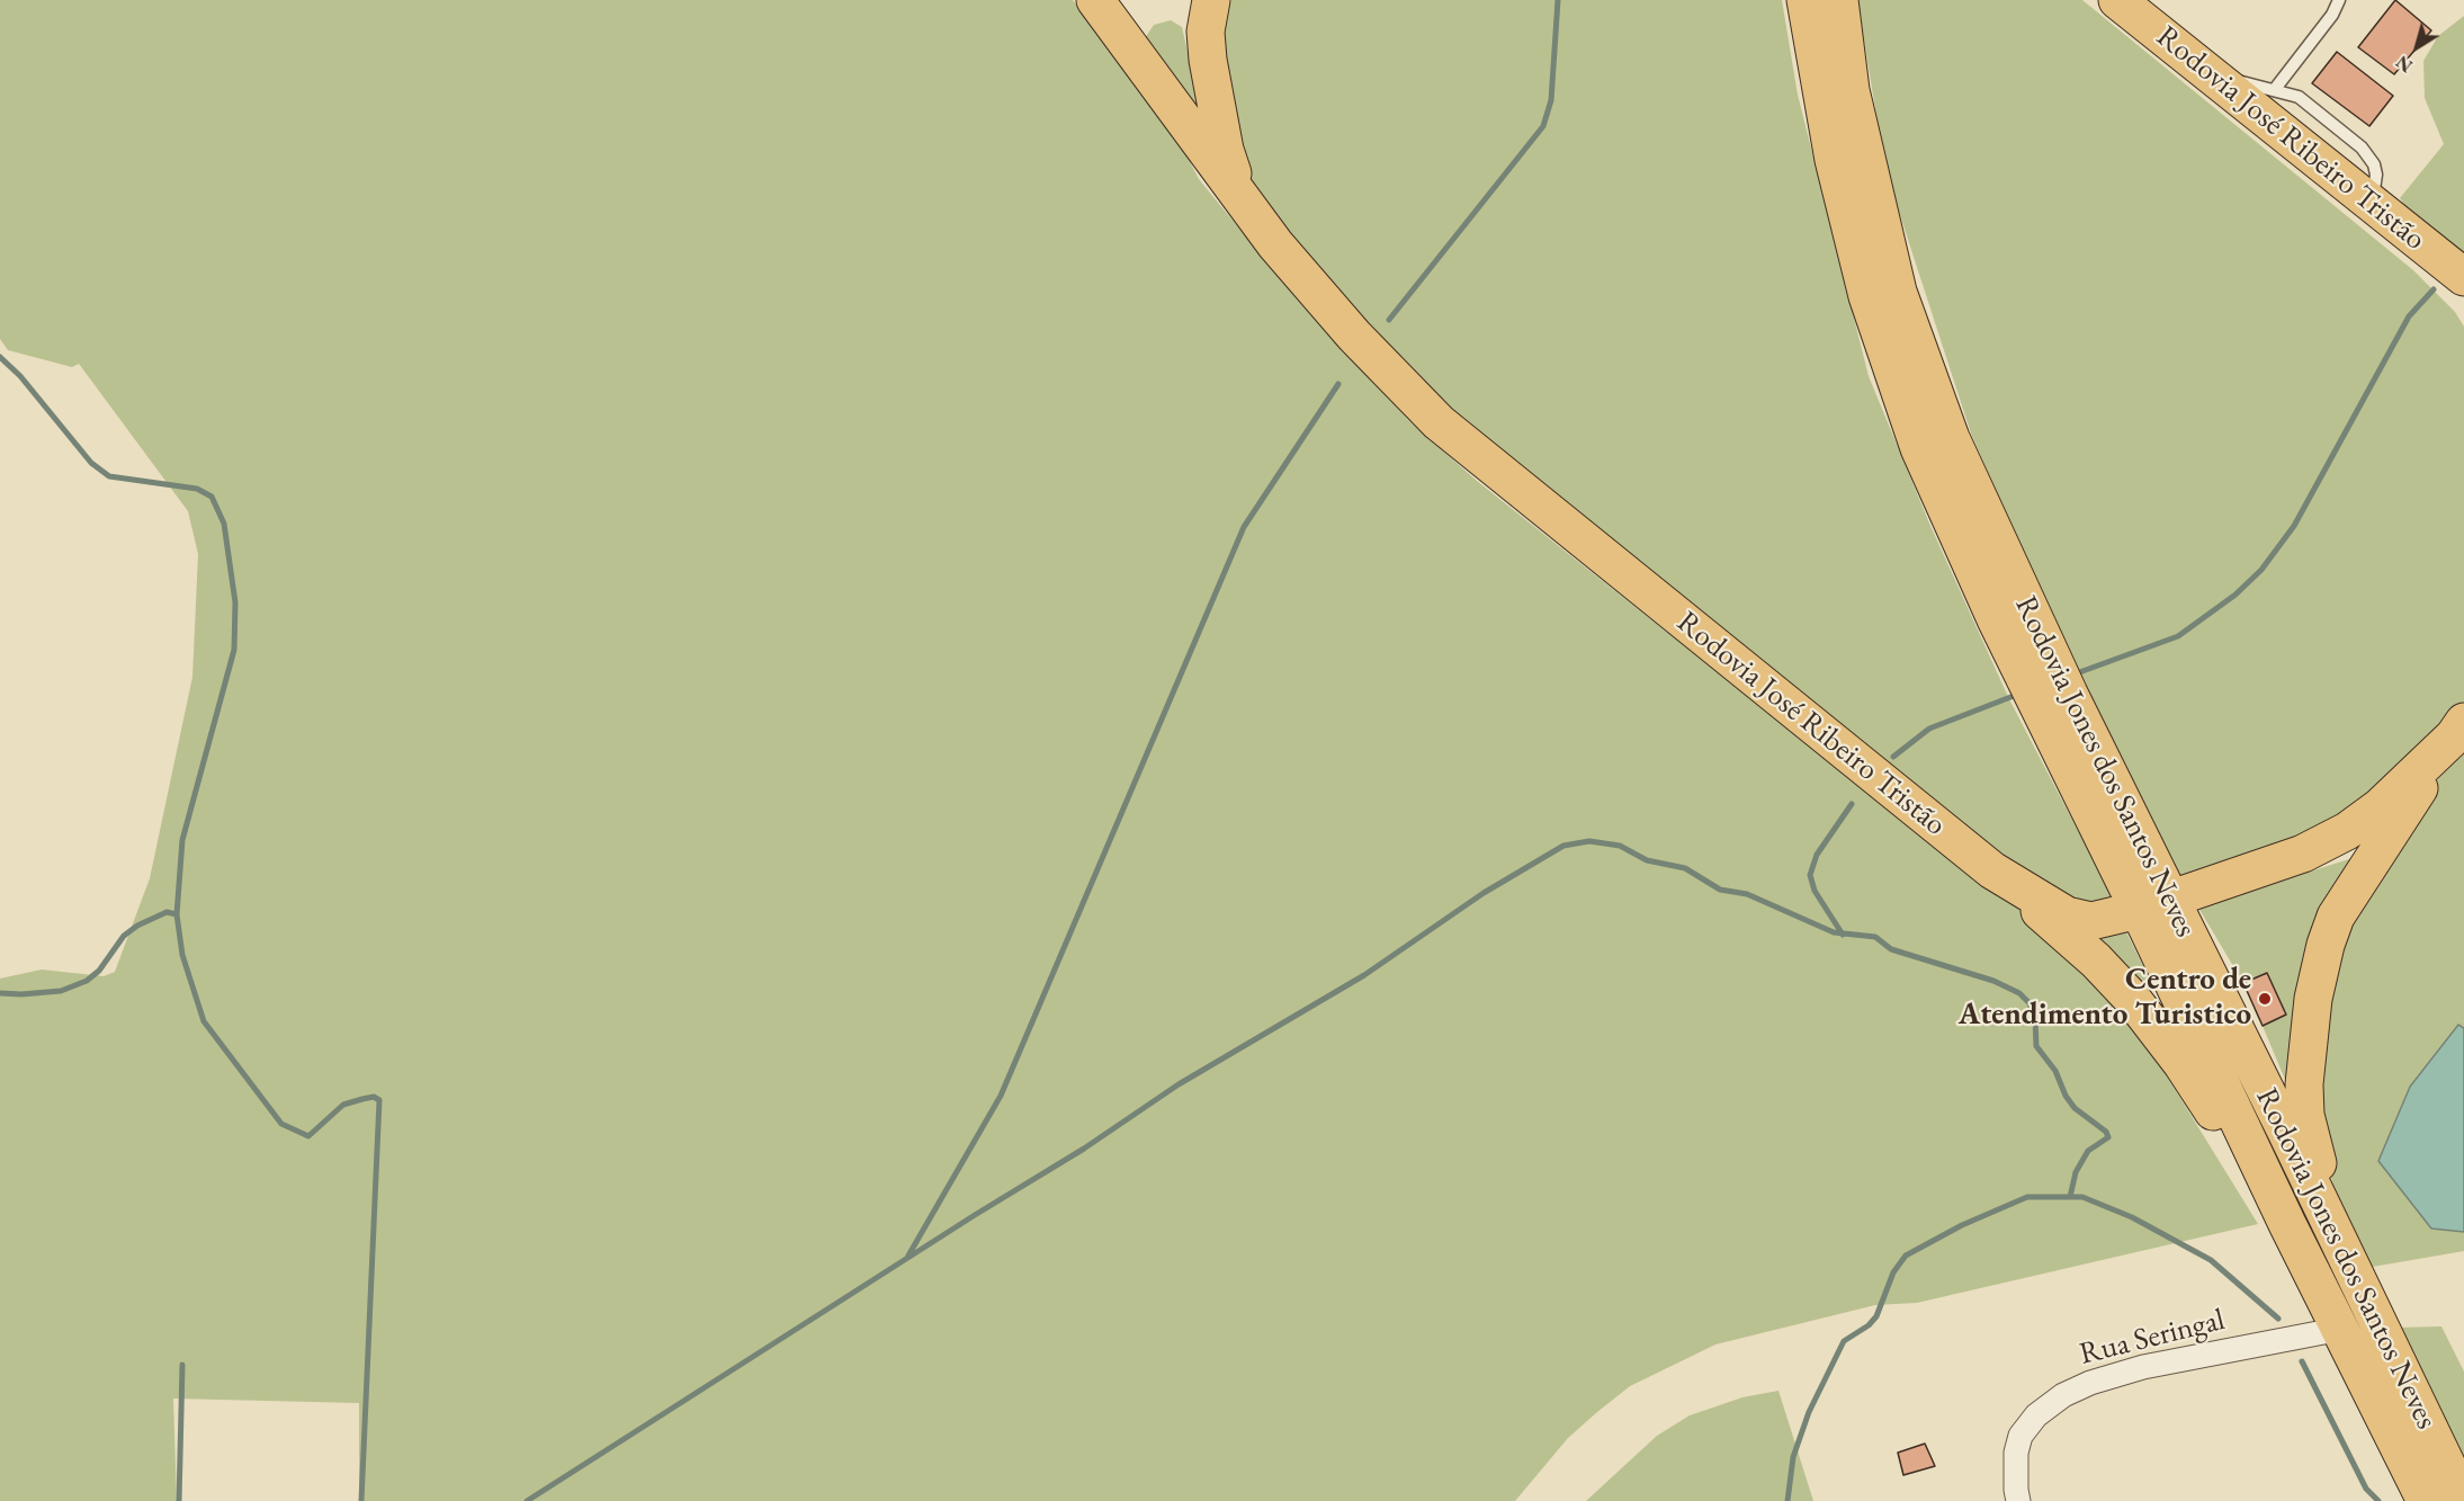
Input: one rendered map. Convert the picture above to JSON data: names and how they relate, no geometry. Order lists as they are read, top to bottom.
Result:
{
  "streets": {
    "main road": ["Rodovia José Ribeiro Tristão", "Rodovia Jones dos Santos Neves"],
    "street": ["Rua Seringal"]
  },
  "crossings": [
    ["Rodovia José Ribeiro Tristão", "Rodovia Jones dos Santos Neves"],
    ["Rodovia Jones dos Santos Neves", "Rua Seringal"]
  ],
  "places": ["Centro de Atendimento Turistico"],
  "north": "bottom left"
}
